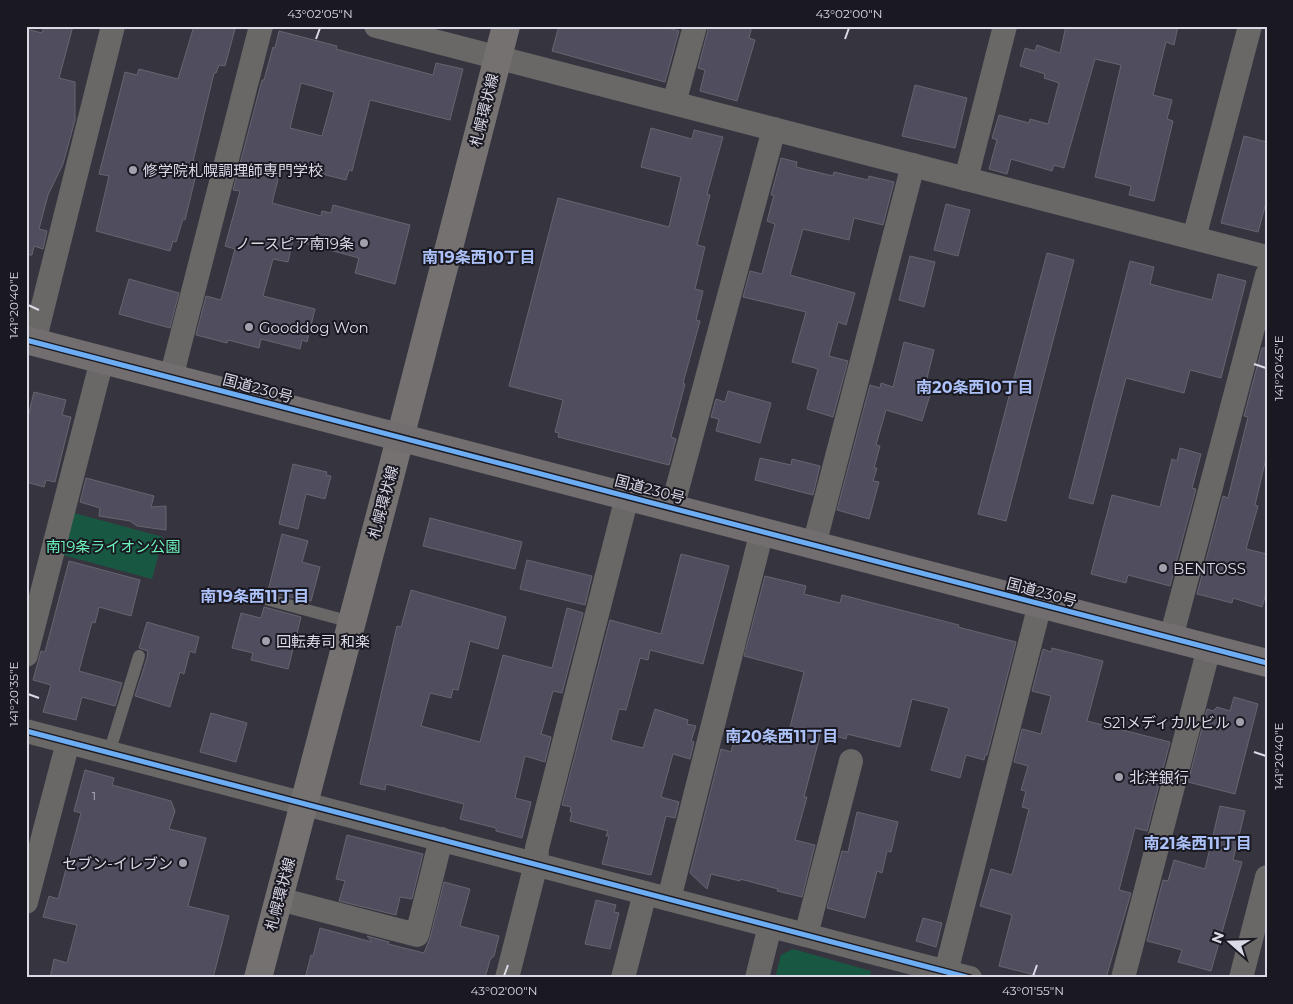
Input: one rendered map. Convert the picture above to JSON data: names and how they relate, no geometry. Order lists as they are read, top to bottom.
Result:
{
  "streets": {
    "highway": ["国道230号"],
    "main road": ["札幌環状線"]
  },
  "crossings": [
    ["札幌環状線", "国道230号"]
  ],
  "districts": [
    "南19条西10丁目",
    "南20条西10丁目",
    "南19条西11丁目",
    "南20条西11丁目",
    "南21条西11丁目"
  ],
  "parks": ["南19条ライオン公園"],
  "places": [
    "修学院札幌調理師専門学校",
    "ノースピア南19条",
    "Gooddog Won",
    "BENTOSS",
    "回転寿司 和楽",
    "S21メディカルビル",
    "北洋銀行",
    "セブン-イレブン"
  ],
  "house_numbers": ["1"],
  "north": "left",
  "coordinates": [
    "43°02'05\"N",
    "43°02'00\"N",
    "141°20'40\"E",
    "141°20'45\"E",
    "141°20'35\"E",
    "43°01'55\"N"
  ]
}
